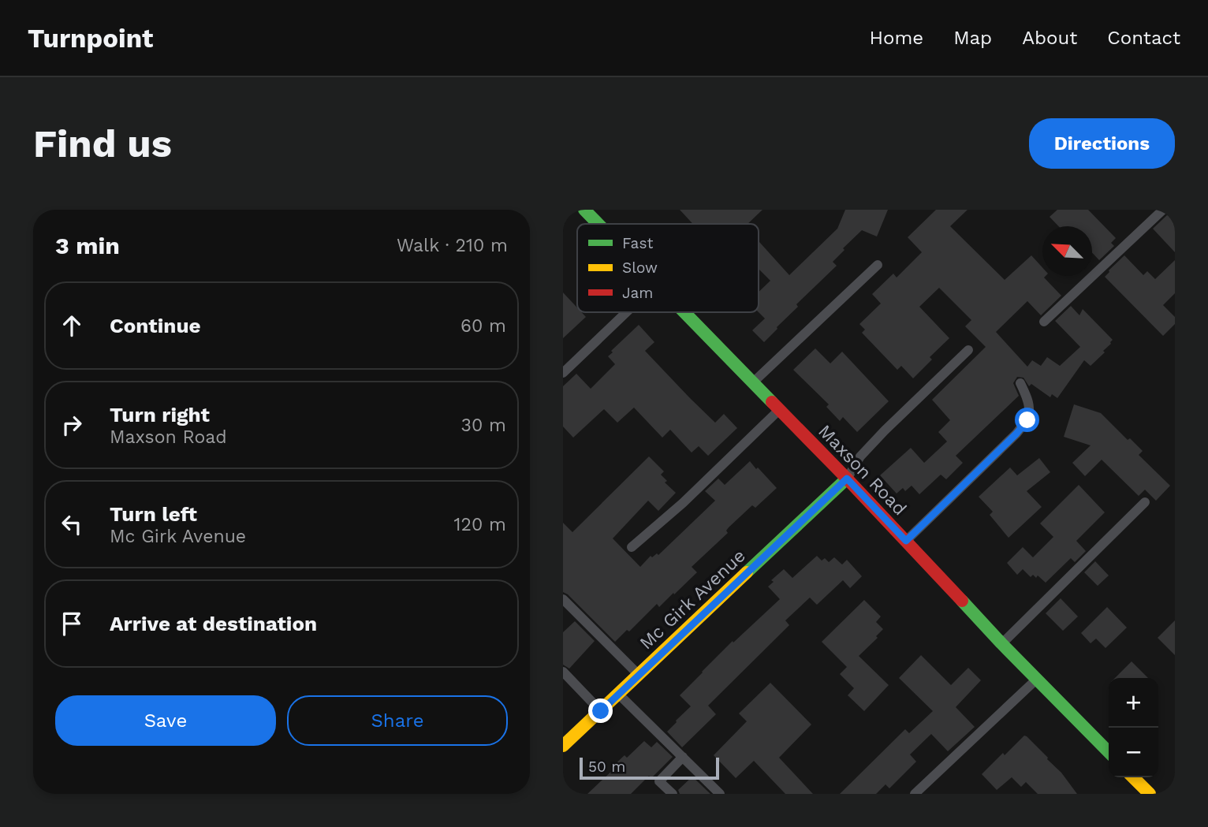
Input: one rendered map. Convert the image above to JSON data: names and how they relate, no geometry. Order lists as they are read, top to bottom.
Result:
{
  "streets": {
    "street": ["Maxson Road", "Mc Girk Avenue"]
  },
  "crossings": [
    ["Maxson Road", "Mc Girk Avenue"]
  ],
  "legend": ["Fast", "Slow", "Jam"],
  "scale_bar": "50 m",
  "north": "top left",
  "page": {
    "header": "Turnpoint",
    "nav": [
      "Home",
      "Map",
      "About",
      "Contact"
    ],
    "buttons": [
      "Directions",
      ["Save", "Share"]
    ],
    "title": "Find us",
    "heading": ["3 min", "Walk · 210 m"],
    "list": [
      ["Continue", "60 m"],
      ["Turn right", "Maxson Road", "30 m"],
      ["Turn left", "Mc Girk Avenue", "120 m"],
      "Arrive at destination"
    ],
    "map_buttons": ["+", "−"],
    "scale": "50 m"
  }
}
